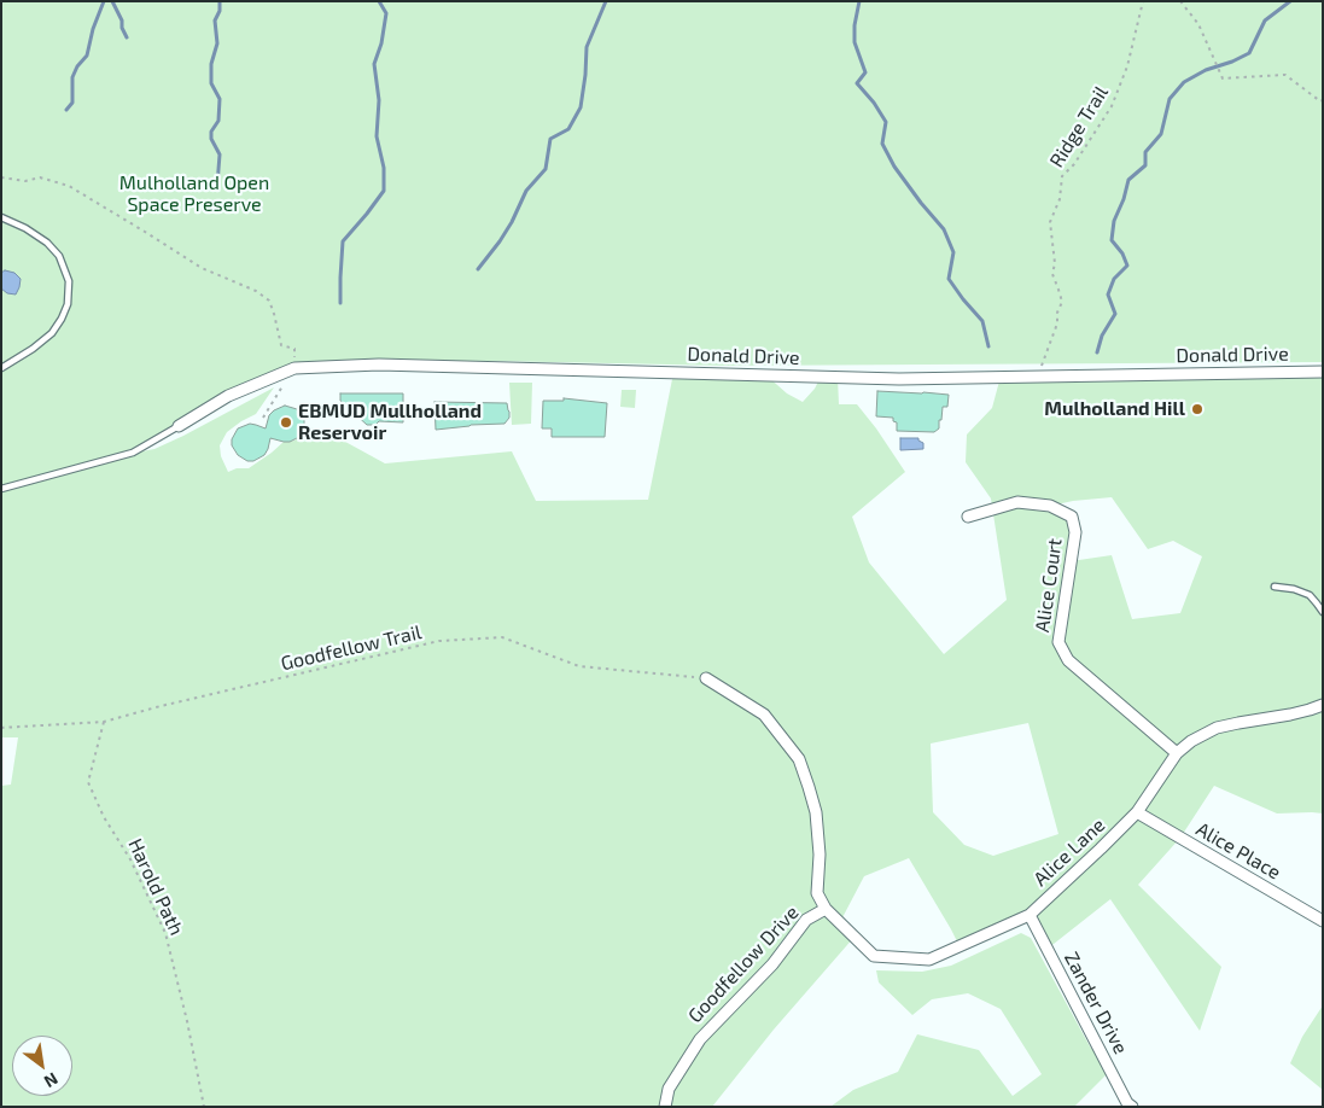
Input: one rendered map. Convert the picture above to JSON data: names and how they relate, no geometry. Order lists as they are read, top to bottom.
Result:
{
  "streets": {
    "street": [
      "Donald Drive",
      "Alice Court",
      "Alice Place",
      "Alice Lane",
      "Goodfellow Drive",
      "Zander Drive"
    ],
    "path": ["Ridge Trail", "Goodfellow Trail", "Harold Path"]
  },
  "crossings": [
    ["Ridge Trail", "Donald Drive"],
    ["Alice Court", "Alice Lane"],
    ["Goodfellow Trail", "Harold Path"],
    ["Goodfellow Trail", "Goodfellow Drive"],
    ["Alice Place", "Alice Lane"],
    ["Alice Lane", "Goodfellow Drive"],
    ["Alice Lane", "Zander Drive"]
  ],
  "parks": ["Mulholland Open Space Preserve"],
  "places": ["Mulholland Hill", "EBMUD Mullholland Reservoir"],
  "north": "bottom right"
}
